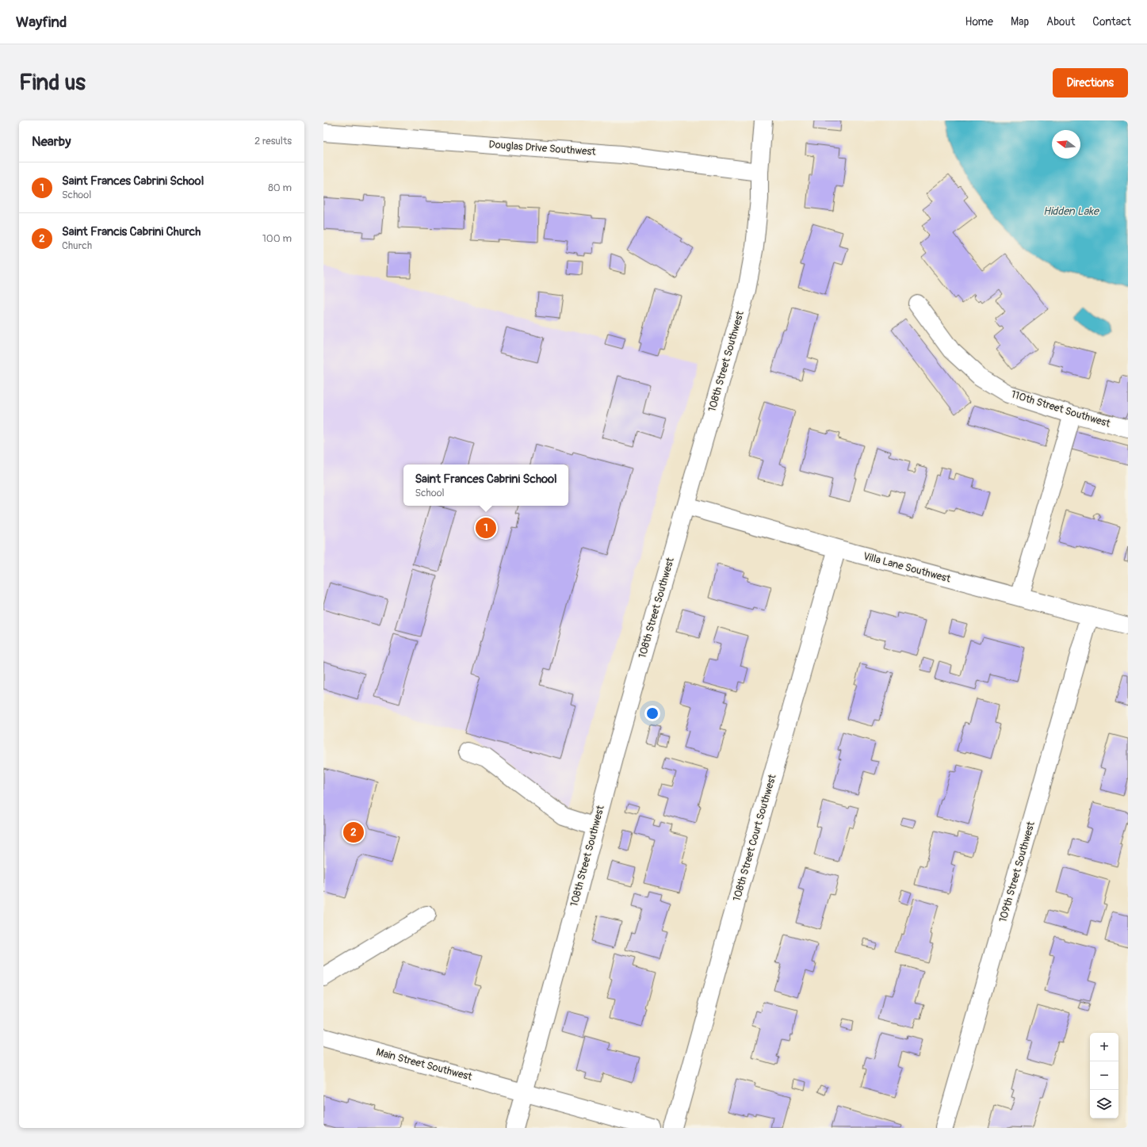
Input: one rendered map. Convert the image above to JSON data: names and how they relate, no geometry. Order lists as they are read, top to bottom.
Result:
{
  "streets": {
    "street": [
      "Douglas Drive Southwest",
      "108th Street Southwest",
      "110th Street Southwest",
      "Villa Lane Southwest",
      "108th Street Court Southwest",
      "109th Street Southwest",
      "Main Street Southwest"
    ]
  },
  "crossings": [
    ["Douglas Drive Southwest", "108th Street Southwest"],
    ["108th Street Southwest", "Villa Lane Southwest"],
    ["108th Street Southwest", "Main Street Southwest"],
    ["Villa Lane Southwest", "108th Street Court Southwest"],
    ["Villa Lane Southwest", "109th Street Southwest"]
  ],
  "water": ["Hidden Lake"],
  "north": "left",
  "page": {
    "header": "Wayfind",
    "nav": [
      "Home",
      "Map",
      "About",
      "Contact"
    ],
    "buttons": "Directions",
    "title": "Find us",
    "heading": ["Nearby", "2 results"],
    "list": [
      {
        "mark": "1",
        "name": "Saint Frances Cabrini School",
        "note": "School",
        "value": "80 m"
      },
      {
        "mark": "2",
        "name": "Saint Francis Cabrini Church",
        "note": "Church",
        "value": "100 m"
      }
    ],
    "popup": ["Saint Frances Cabrini School", "School"],
    "pins": ["1", "2"],
    "map_buttons": ["+", "−"]
  }
}
